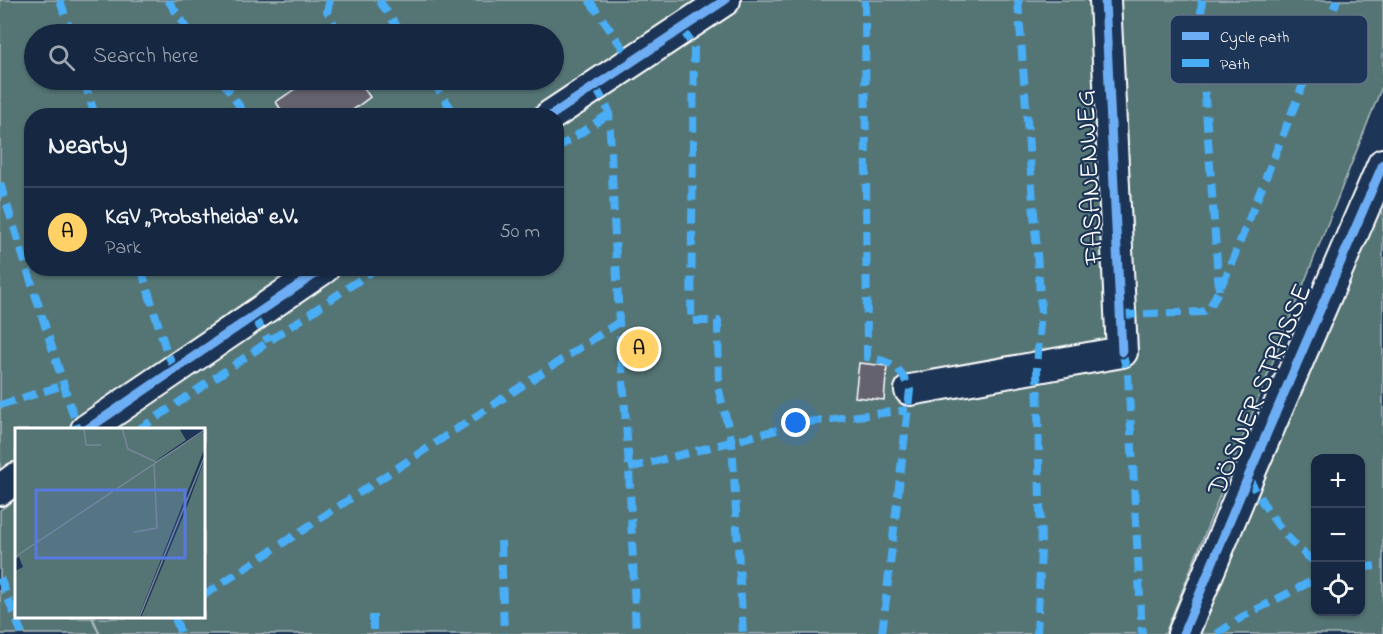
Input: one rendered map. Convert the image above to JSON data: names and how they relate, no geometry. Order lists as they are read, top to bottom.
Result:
{
  "streets": {
    "street": ["FASANENWEG", "DÖSNER STRASSE"]
  },
  "legend": ["Cycle path", "Path"],
  "page": {
    "search": "Search here",
    "heading": "Nearby",
    "list": [
      {
        "mark": "A",
        "name": "KGV „Probstheida“ e.V.",
        "note": "Park",
        "value": "50 m"
      }
    ],
    "pins": "A",
    "map_buttons": ["+", "−"]
  }
}
